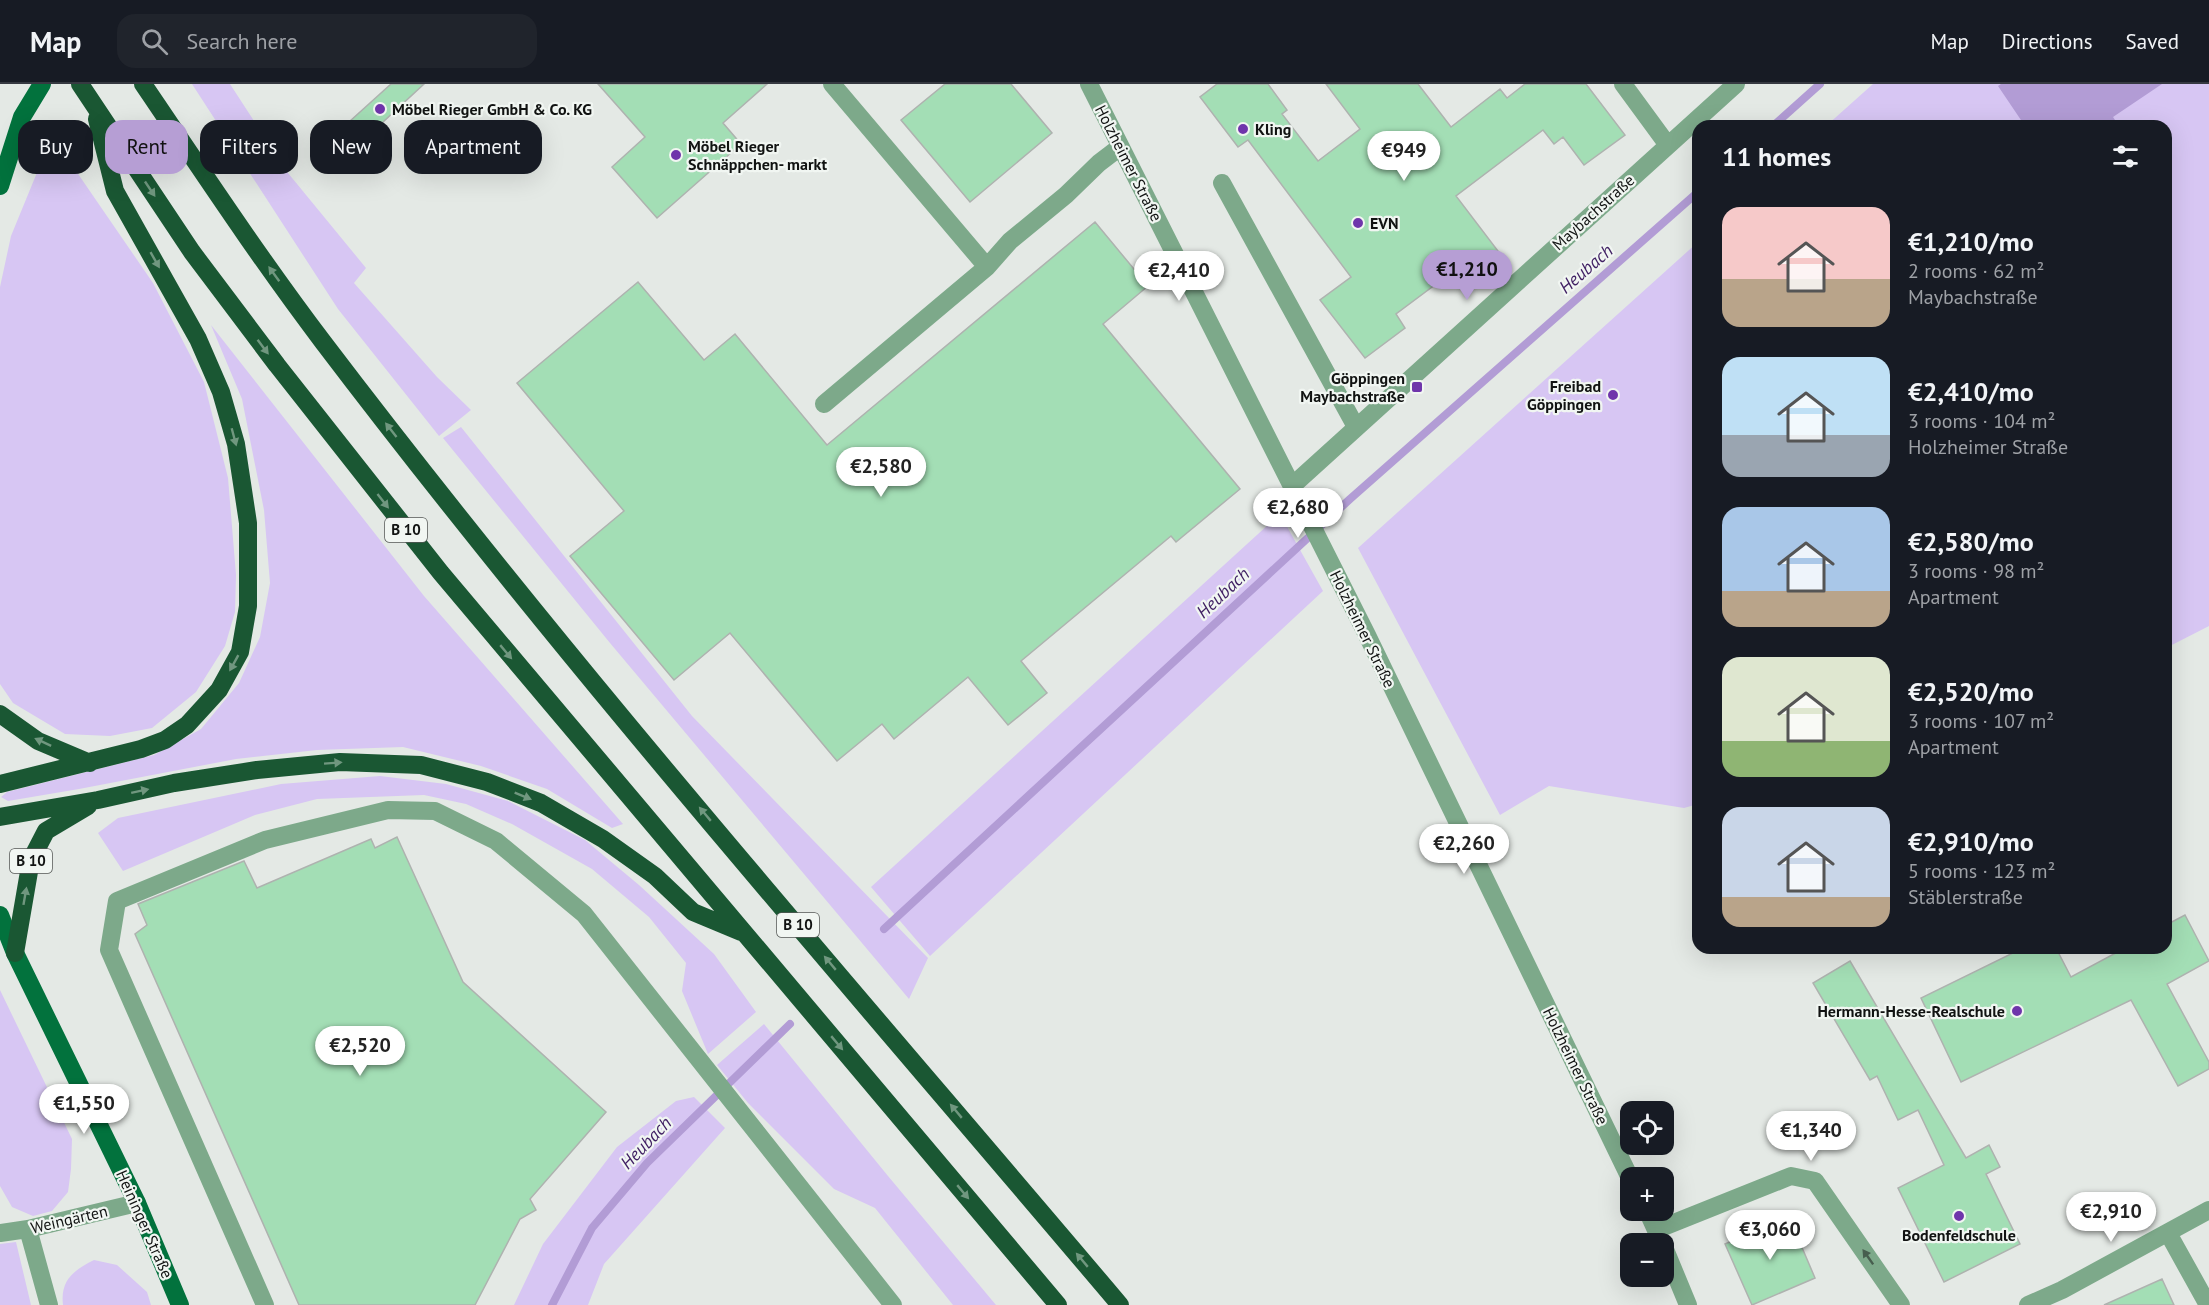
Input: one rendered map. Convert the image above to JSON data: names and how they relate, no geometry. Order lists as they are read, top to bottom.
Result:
{
  "streets": {
    "highway": ["B 10"],
    "main road": ["Heininger Straße"],
    "street": ["Holzheimer Straße", "Maybachstraße", "Weingärten"]
  },
  "crossings": [
    ["Holzheimer Straße", "Maybachstraße"],
    ["B 10", "Heininger Straße"],
    ["Weingärten", "Heininger Straße"]
  ],
  "water": ["Heubach"],
  "places": {
    "other": [
      "Möbel Rieger GmbH & Co. KG",
      "Kling",
      "Möbel Rieger Schnäppchen- markt",
      "EVN",
      "Freibad Göppingen",
      "Hermann-Hesse-Realschule",
      "Bodenfeldschule"
    ],
    "transit": ["Göppingen Maybachstraße"]
  },
  "page": {
    "header": "Map",
    "search": "Search here",
    "nav": ["Map", "Directions", "Saved"],
    "chip": [
      "Buy",
      "Rent",
      "Filters",
      "New",
      "Apartment"
    ],
    "heading": "11 homes",
    "price": [
      "€949",
      "€1,210",
      "€2,410",
      "€2,580",
      "€2,680",
      "€2,260",
      "€2,520",
      "€1,550",
      "€1,340",
      "€2,910",
      "€3,060"
    ],
    "list": [
      {
        "name": "€1,210/mo",
        "note": "2 rooms · 62 m² · Maybachstraße"
      },
      {
        "name": "€2,410/mo",
        "note": "3 rooms · 104 m² · Holzheimer Straße"
      },
      {
        "name": "€2,580/mo",
        "note": "3 rooms · 98 m² · Apartment"
      },
      {
        "name": "€2,520/mo",
        "note": "3 rooms · 107 m² · Apartment"
      },
      {
        "name": "€2,910/mo",
        "note": "5 rooms · 123 m² · Stäblerstraße"
      }
    ],
    "map_buttons": ["+", "−"]
  }
}
